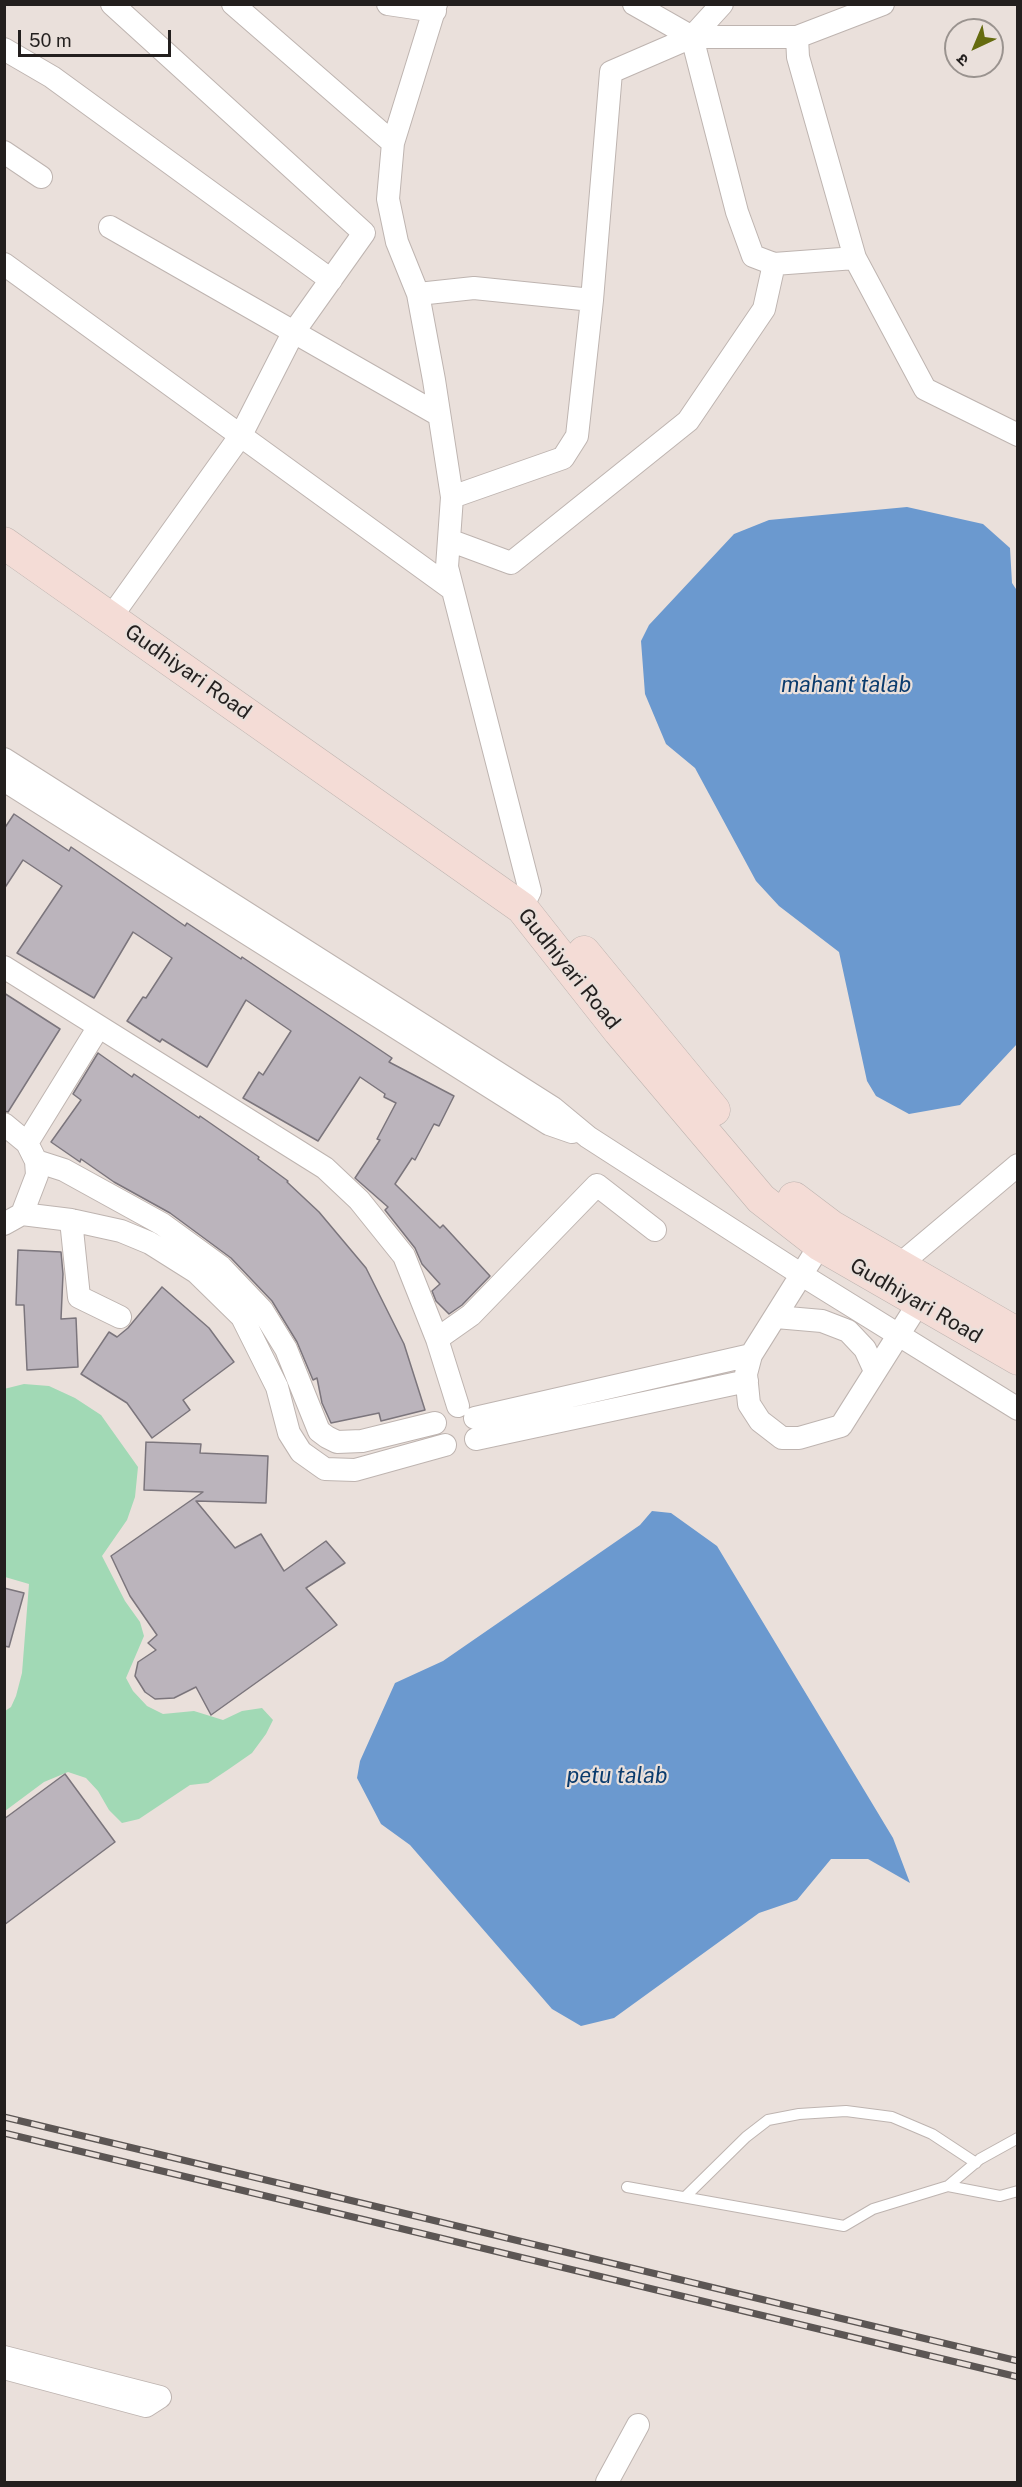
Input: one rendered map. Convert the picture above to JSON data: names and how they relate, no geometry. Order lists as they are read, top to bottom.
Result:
{
  "streets": {
    "street": ["Gudhiyari Road"]
  },
  "water": ["mahant talab", "petu talab"],
  "scale_bar": "50 m",
  "north": "bottom left"
}
